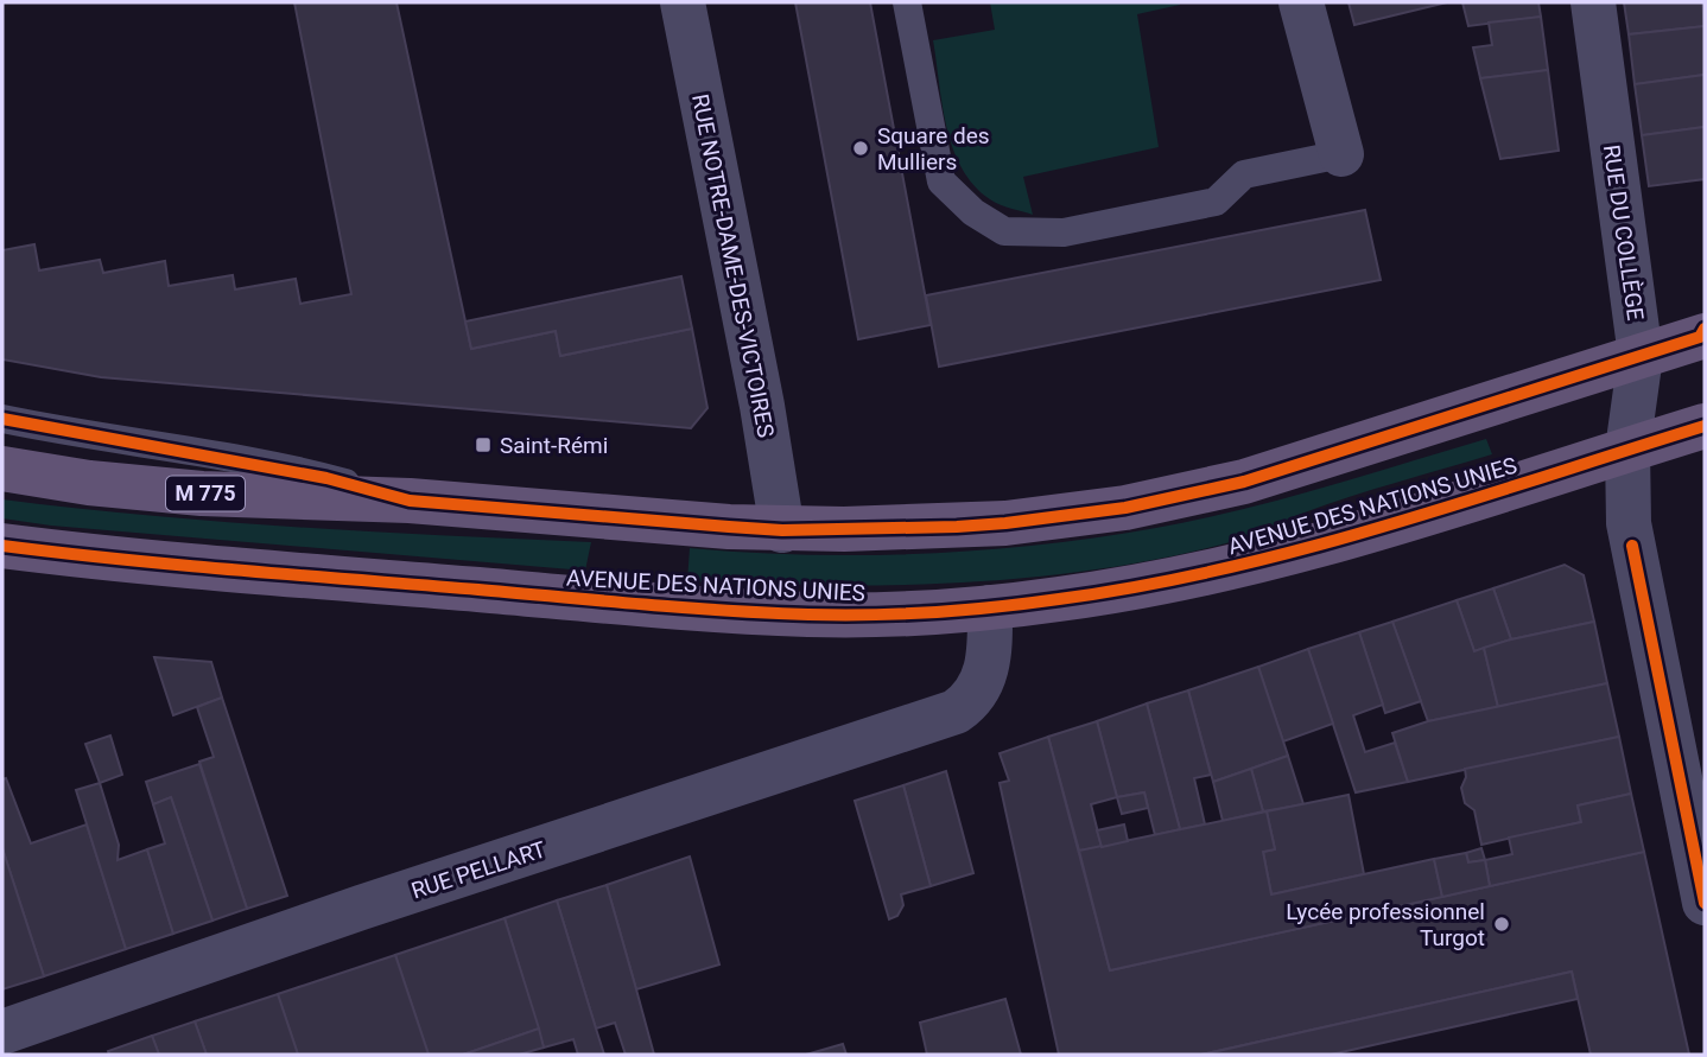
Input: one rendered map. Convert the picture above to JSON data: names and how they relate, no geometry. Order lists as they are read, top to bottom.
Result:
{
  "streets": {
    "main road": ["M 775", "AVENUE DES NATIONS UNIES"],
    "street": ["RUE DU COLLÈGE", "RUE NOTRE-DAME-DES-VICTOIRES", "RUE PELLART"]
  },
  "crossings": [
    ["RUE DU COLLÈGE", "M 775"],
    ["RUE DU COLLÈGE", "AVENUE DES NATIONS UNIES"],
    ["RUE NOTRE-DAME-DES-VICTOIRES", "M 775"],
    ["AVENUE DES NATIONS UNIES", "RUE PELLART"]
  ],
  "places": {
    "other": ["Square des Mulliers", "Lycée professionnel Turgot"],
    "transit": ["Saint-Rémi"]
  }
}
